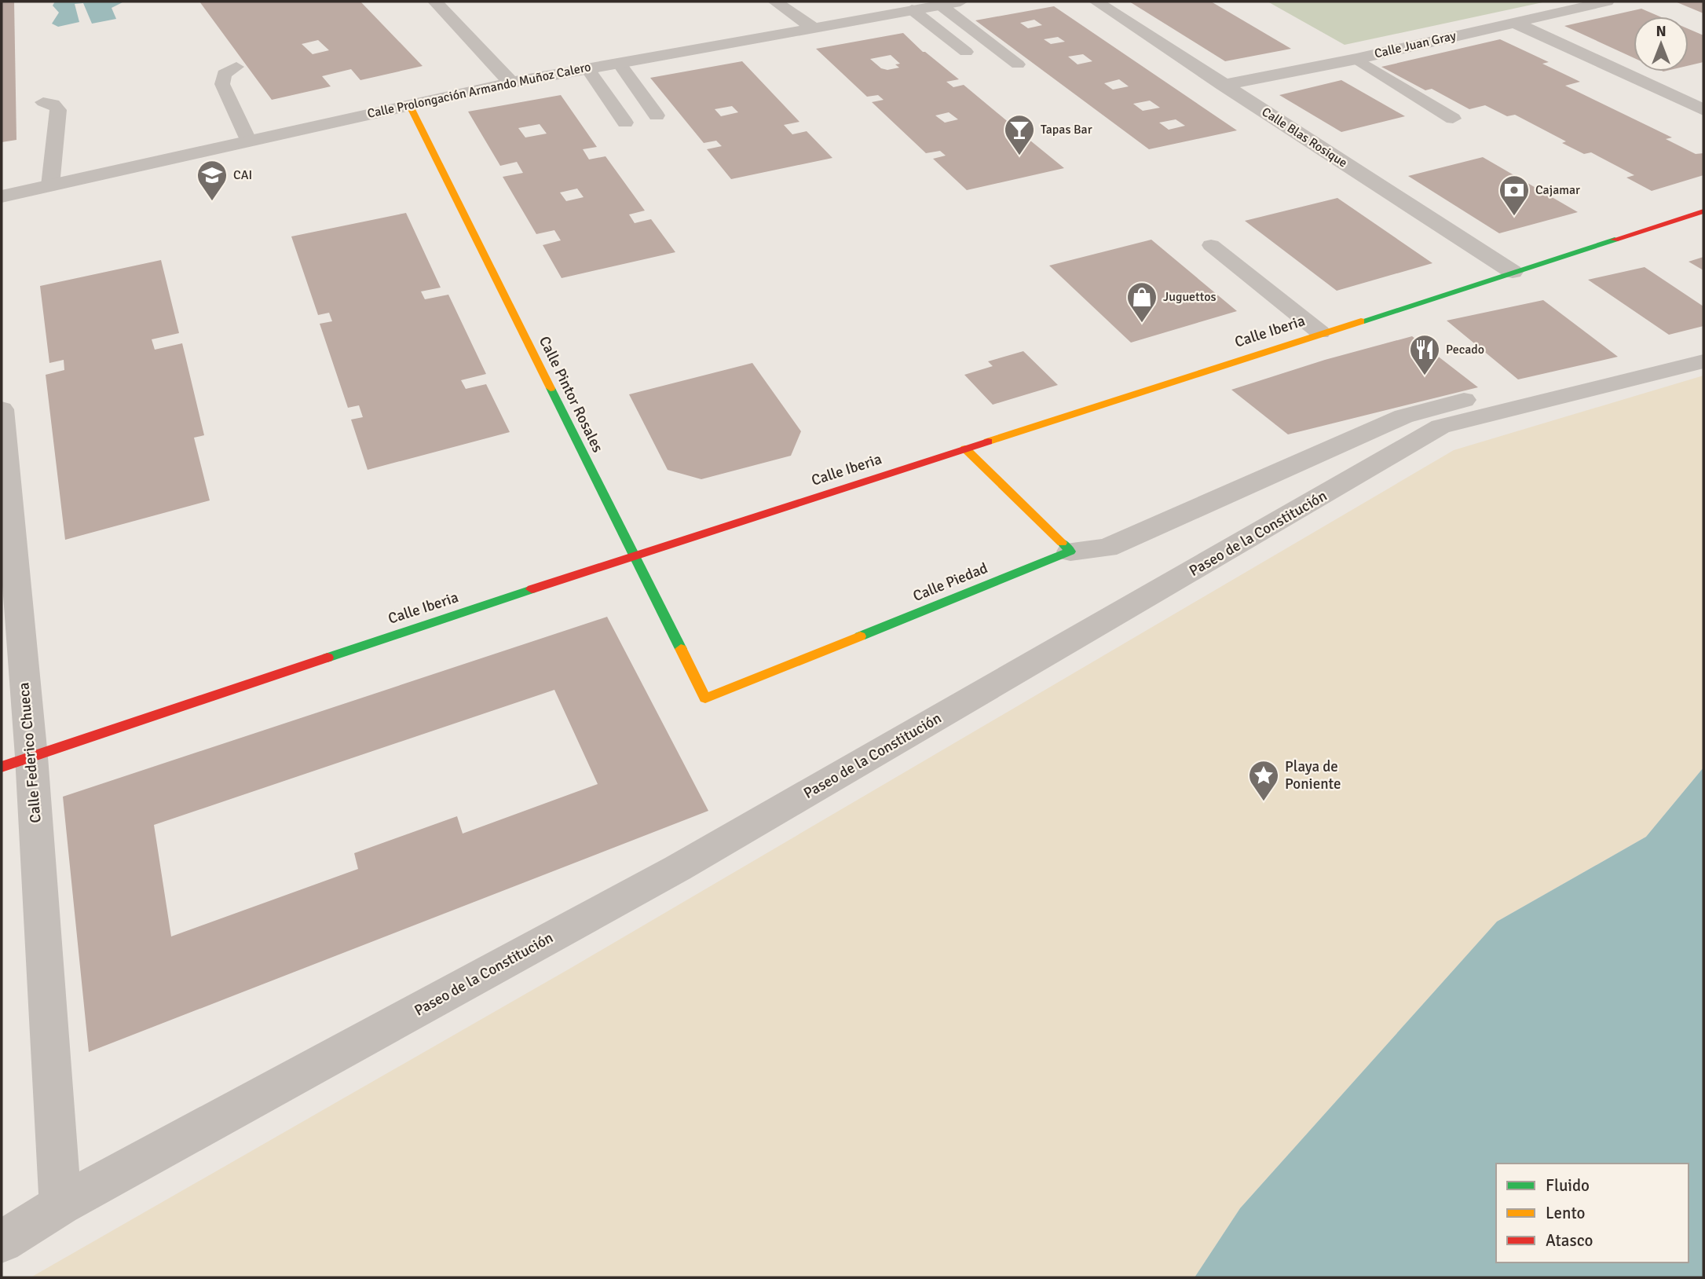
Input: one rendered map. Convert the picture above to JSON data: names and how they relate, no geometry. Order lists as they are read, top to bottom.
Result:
{
  "streets": {
    "main road": ["Calle Iberia", "Calle Pintor Rosales", "Calle Piedad"],
    "street": [
      "Calle Juan Gray",
      "Calle Prolongación Armando Muñoz Calero",
      "Calle Blas Rosique",
      "Paseo de la Constitución",
      "Calle Federico Chueca"
    ]
  },
  "crossings": [
    ["Calle Juan Gray", "Calle Blas Rosique"],
    ["Calle Prolongación Armando Muñoz Calero", "Calle Pintor Rosales"],
    ["Calle Blas Rosique", "Calle Iberia"],
    ["Calle Iberia", "Calle Pintor Rosales"],
    ["Calle Iberia", "Calle Federico Chueca"],
    ["Calle Pintor Rosales", "Calle Piedad"],
    ["Paseo de la Constitución", "Calle Federico Chueca"]
  ],
  "places": {
    "bar": ["Tapas Bar"],
    "school or university": ["CAI"],
    "bank": ["Cajamar"],
    "shop": ["Juguettos"],
    "restaurant": ["Pecado"],
    "place": ["Playa de Poniente"]
  },
  "legend": ["Fluido", "Lento", "Atasco"],
  "north": "top"
}
